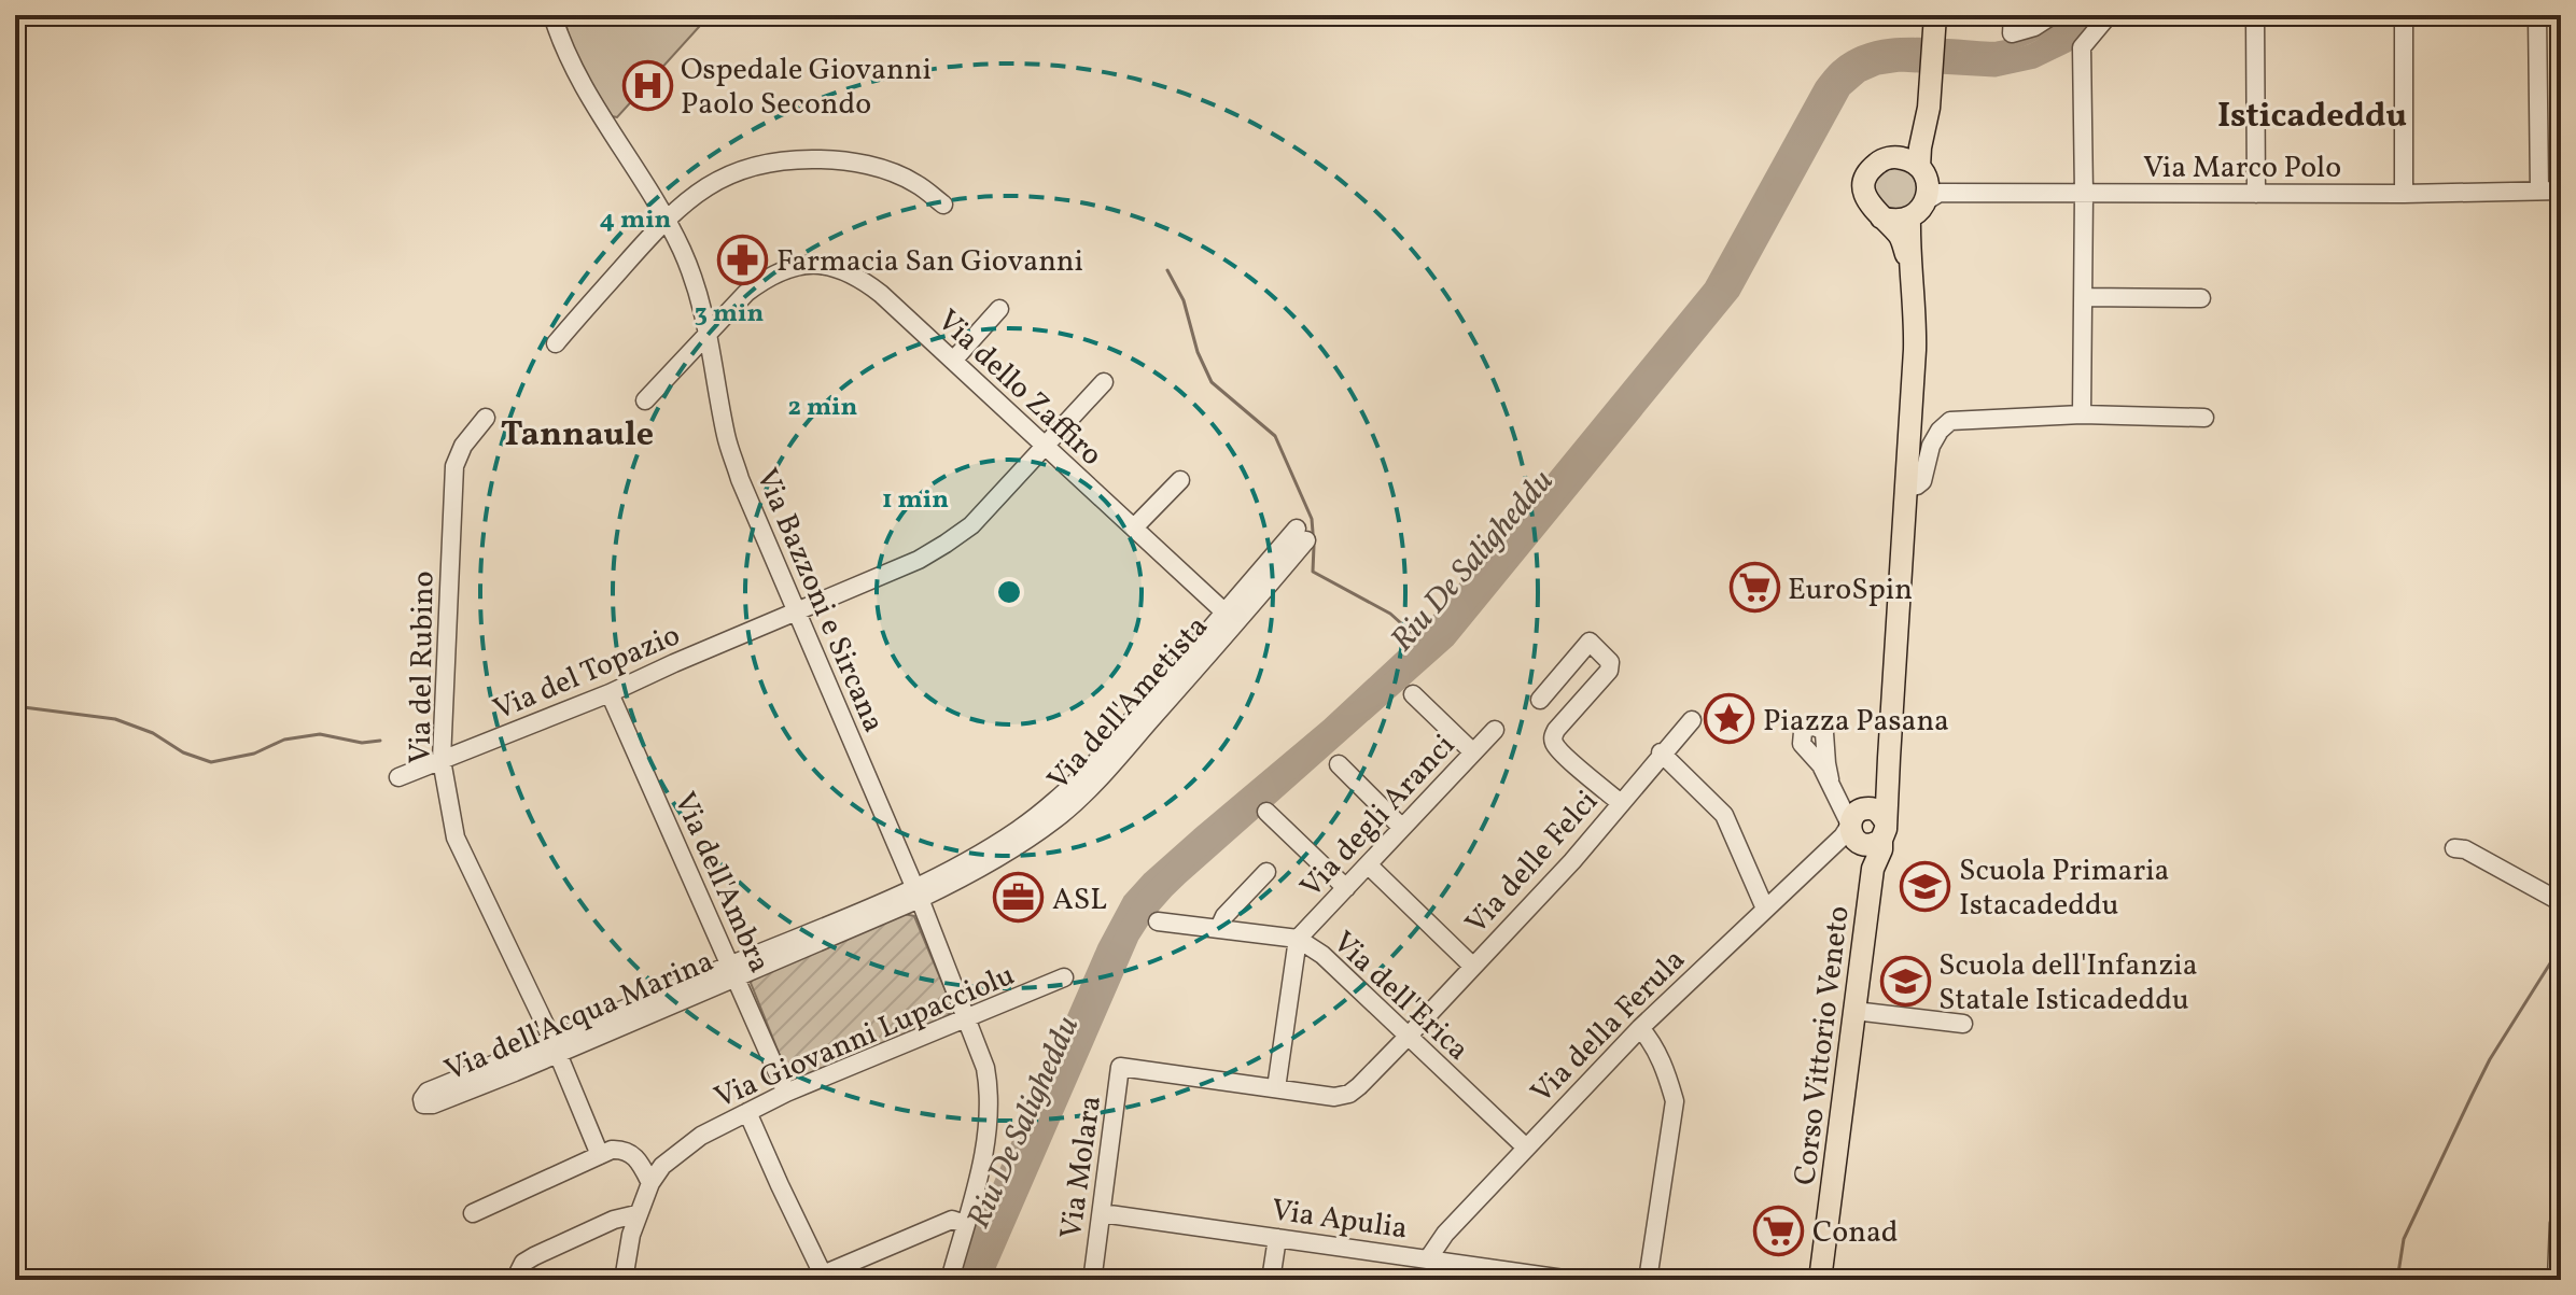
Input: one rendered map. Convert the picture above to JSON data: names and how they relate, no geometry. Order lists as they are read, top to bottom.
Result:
{
  "streets": {
    "main road": ["Corso Vittorio Veneto"],
    "street": [
      "Via Marco Polo",
      "Via dello Zaffiro",
      "Via Bazzoni e Sircana",
      "Via del Rubino",
      "Via del Topazio",
      "Via dell'Ametista",
      "Via degli Aranci",
      "Via delle Felci",
      "Via dell'Ambra",
      "Via dell'Erica",
      "Via dell'Acqua Marina",
      "Via della Ferula",
      "Via Giovanni Lupacciolu",
      "Via Molara",
      "Via Apulia"
    ]
  },
  "crossings": [
    ["Via Marco Polo", "Corso Vittorio Veneto"],
    ["Via dello Zaffiro", "Via Bazzoni e Sircana"],
    ["Via dello Zaffiro", "Via del Topazio"],
    ["Via dello Zaffiro", "Via dell'Ametista"],
    ["Via Bazzoni e Sircana", "Via del Topazio"],
    ["Via Bazzoni e Sircana", "Via dell'Ametista"],
    ["Via Bazzoni e Sircana", "Via dell'Acqua Marina"],
    ["Via Bazzoni e Sircana", "Via Giovanni Lupacciolu"],
    ["Via del Rubino", "Via del Topazio"],
    ["Via del Rubino", "Via dell'Acqua Marina"],
    ["Via del Topazio", "Via dell'Ambra"],
    ["Via dell'Ametista", "Via dell'Acqua Marina"],
    ["Via degli Aranci", "Via dell'Erica"],
    ["Via delle Felci", "Via dell'Erica"],
    ["Via delle Felci", "Via Molara"],
    ["Via dell'Ambra", "Via dell'Acqua Marina"],
    ["Via dell'Ambra", "Via Giovanni Lupacciolu"],
    ["Via dell'Erica", "Via della Ferula"],
    ["Via della Ferula", "Corso Vittorio Veneto"],
    ["Via della Ferula", "Via Apulia"],
    ["Via Molara", "Via Apulia"]
  ],
  "districts": ["Isticadeddu", "Tannaule"],
  "water": ["Riu De Saligheddu"],
  "places": {
    "hospital": ["Ospedale Giovanni Paolo Secondo"],
    "pharmacy": ["Farmacia San Giovanni"],
    "supermarket": ["EuroSpin", "Conad"],
    "place": ["Piazza Pasana"],
    "school or university": ["Scuola Primaria Istacadeddu", "Scuola dell'Infanzia Statale Isticadeddu"],
    "office": ["ASL"]
  },
  "rings": [
    "4 min",
    "3 min",
    "2 min",
    "1 min"
  ]
}
